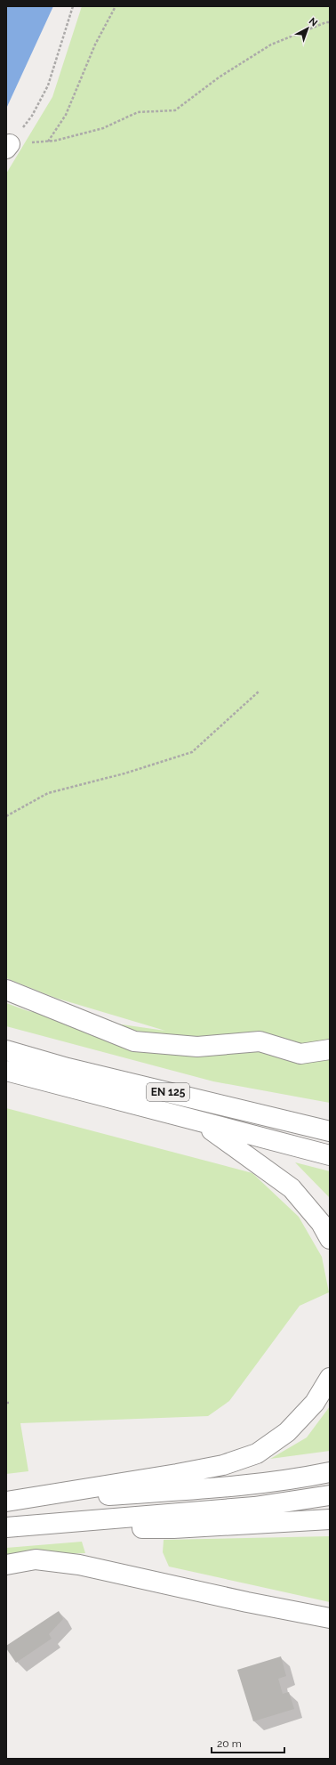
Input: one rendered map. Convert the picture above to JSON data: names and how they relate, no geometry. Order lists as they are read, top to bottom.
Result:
{
  "streets": {
    "main road": ["EN 125"]
  },
  "scale_bar": "20 m",
  "north": "top right"
}
